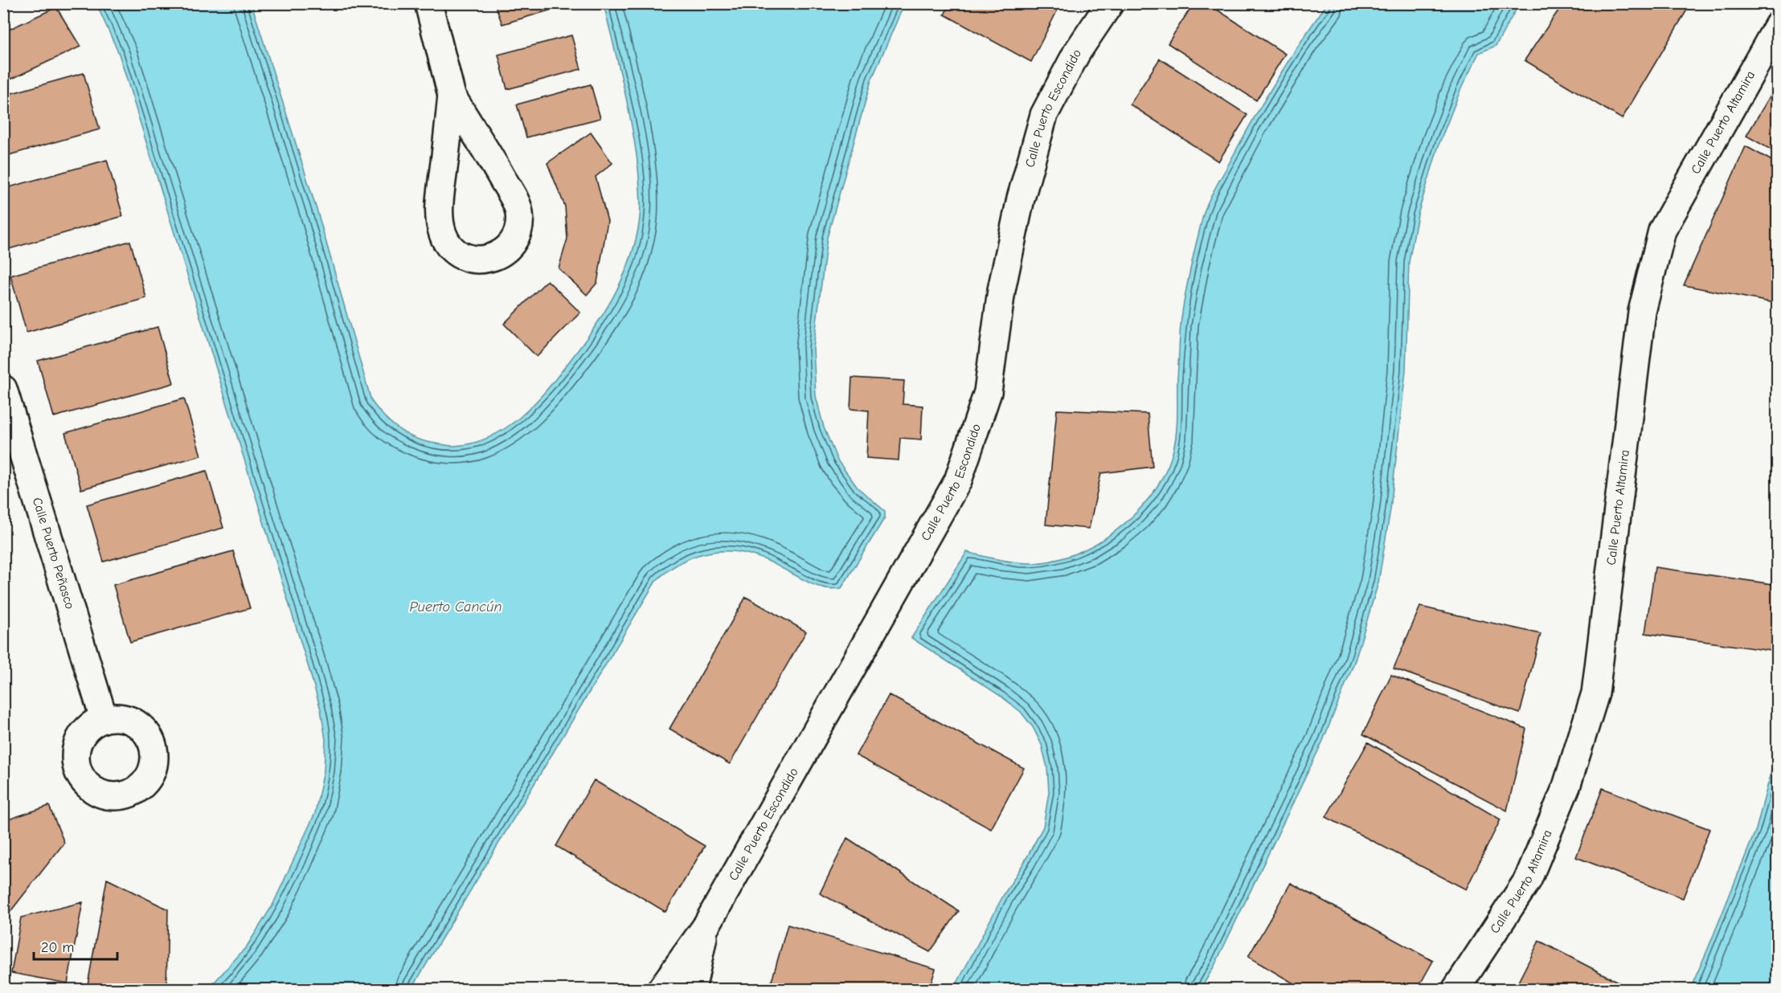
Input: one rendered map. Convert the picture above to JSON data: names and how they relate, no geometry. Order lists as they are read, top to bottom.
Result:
{
  "streets": {
    "street": ["Calle Puerto Escondido", "Calle Puerto Altamira", "Calle Puerto Peñasco"]
  },
  "water": ["Puerto Cancún"],
  "scale_bar": "20 m"
}
